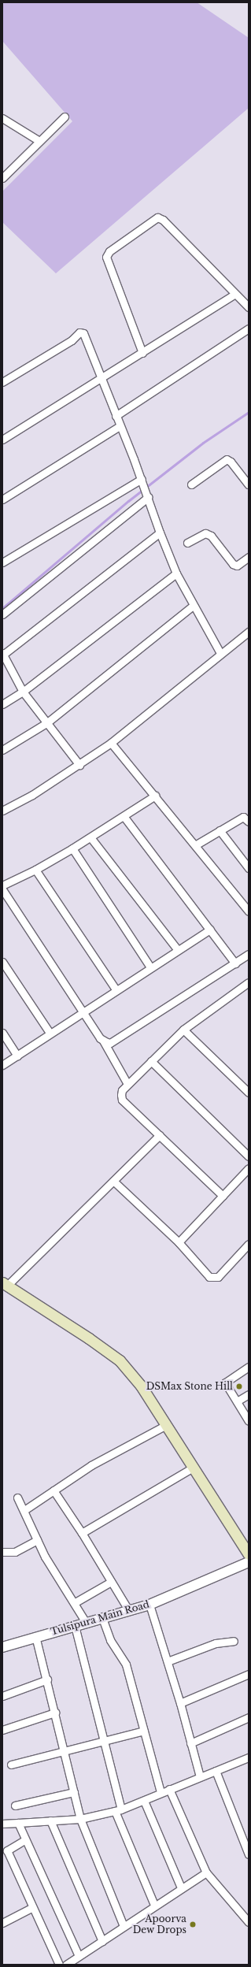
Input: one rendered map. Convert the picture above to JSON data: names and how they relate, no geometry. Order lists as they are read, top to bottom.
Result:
{
  "streets": {
    "street": ["Tulsipura Main Road"]
  },
  "places": ["DSMax Stone Hill", "Apoorva Dew Drops"]
}
